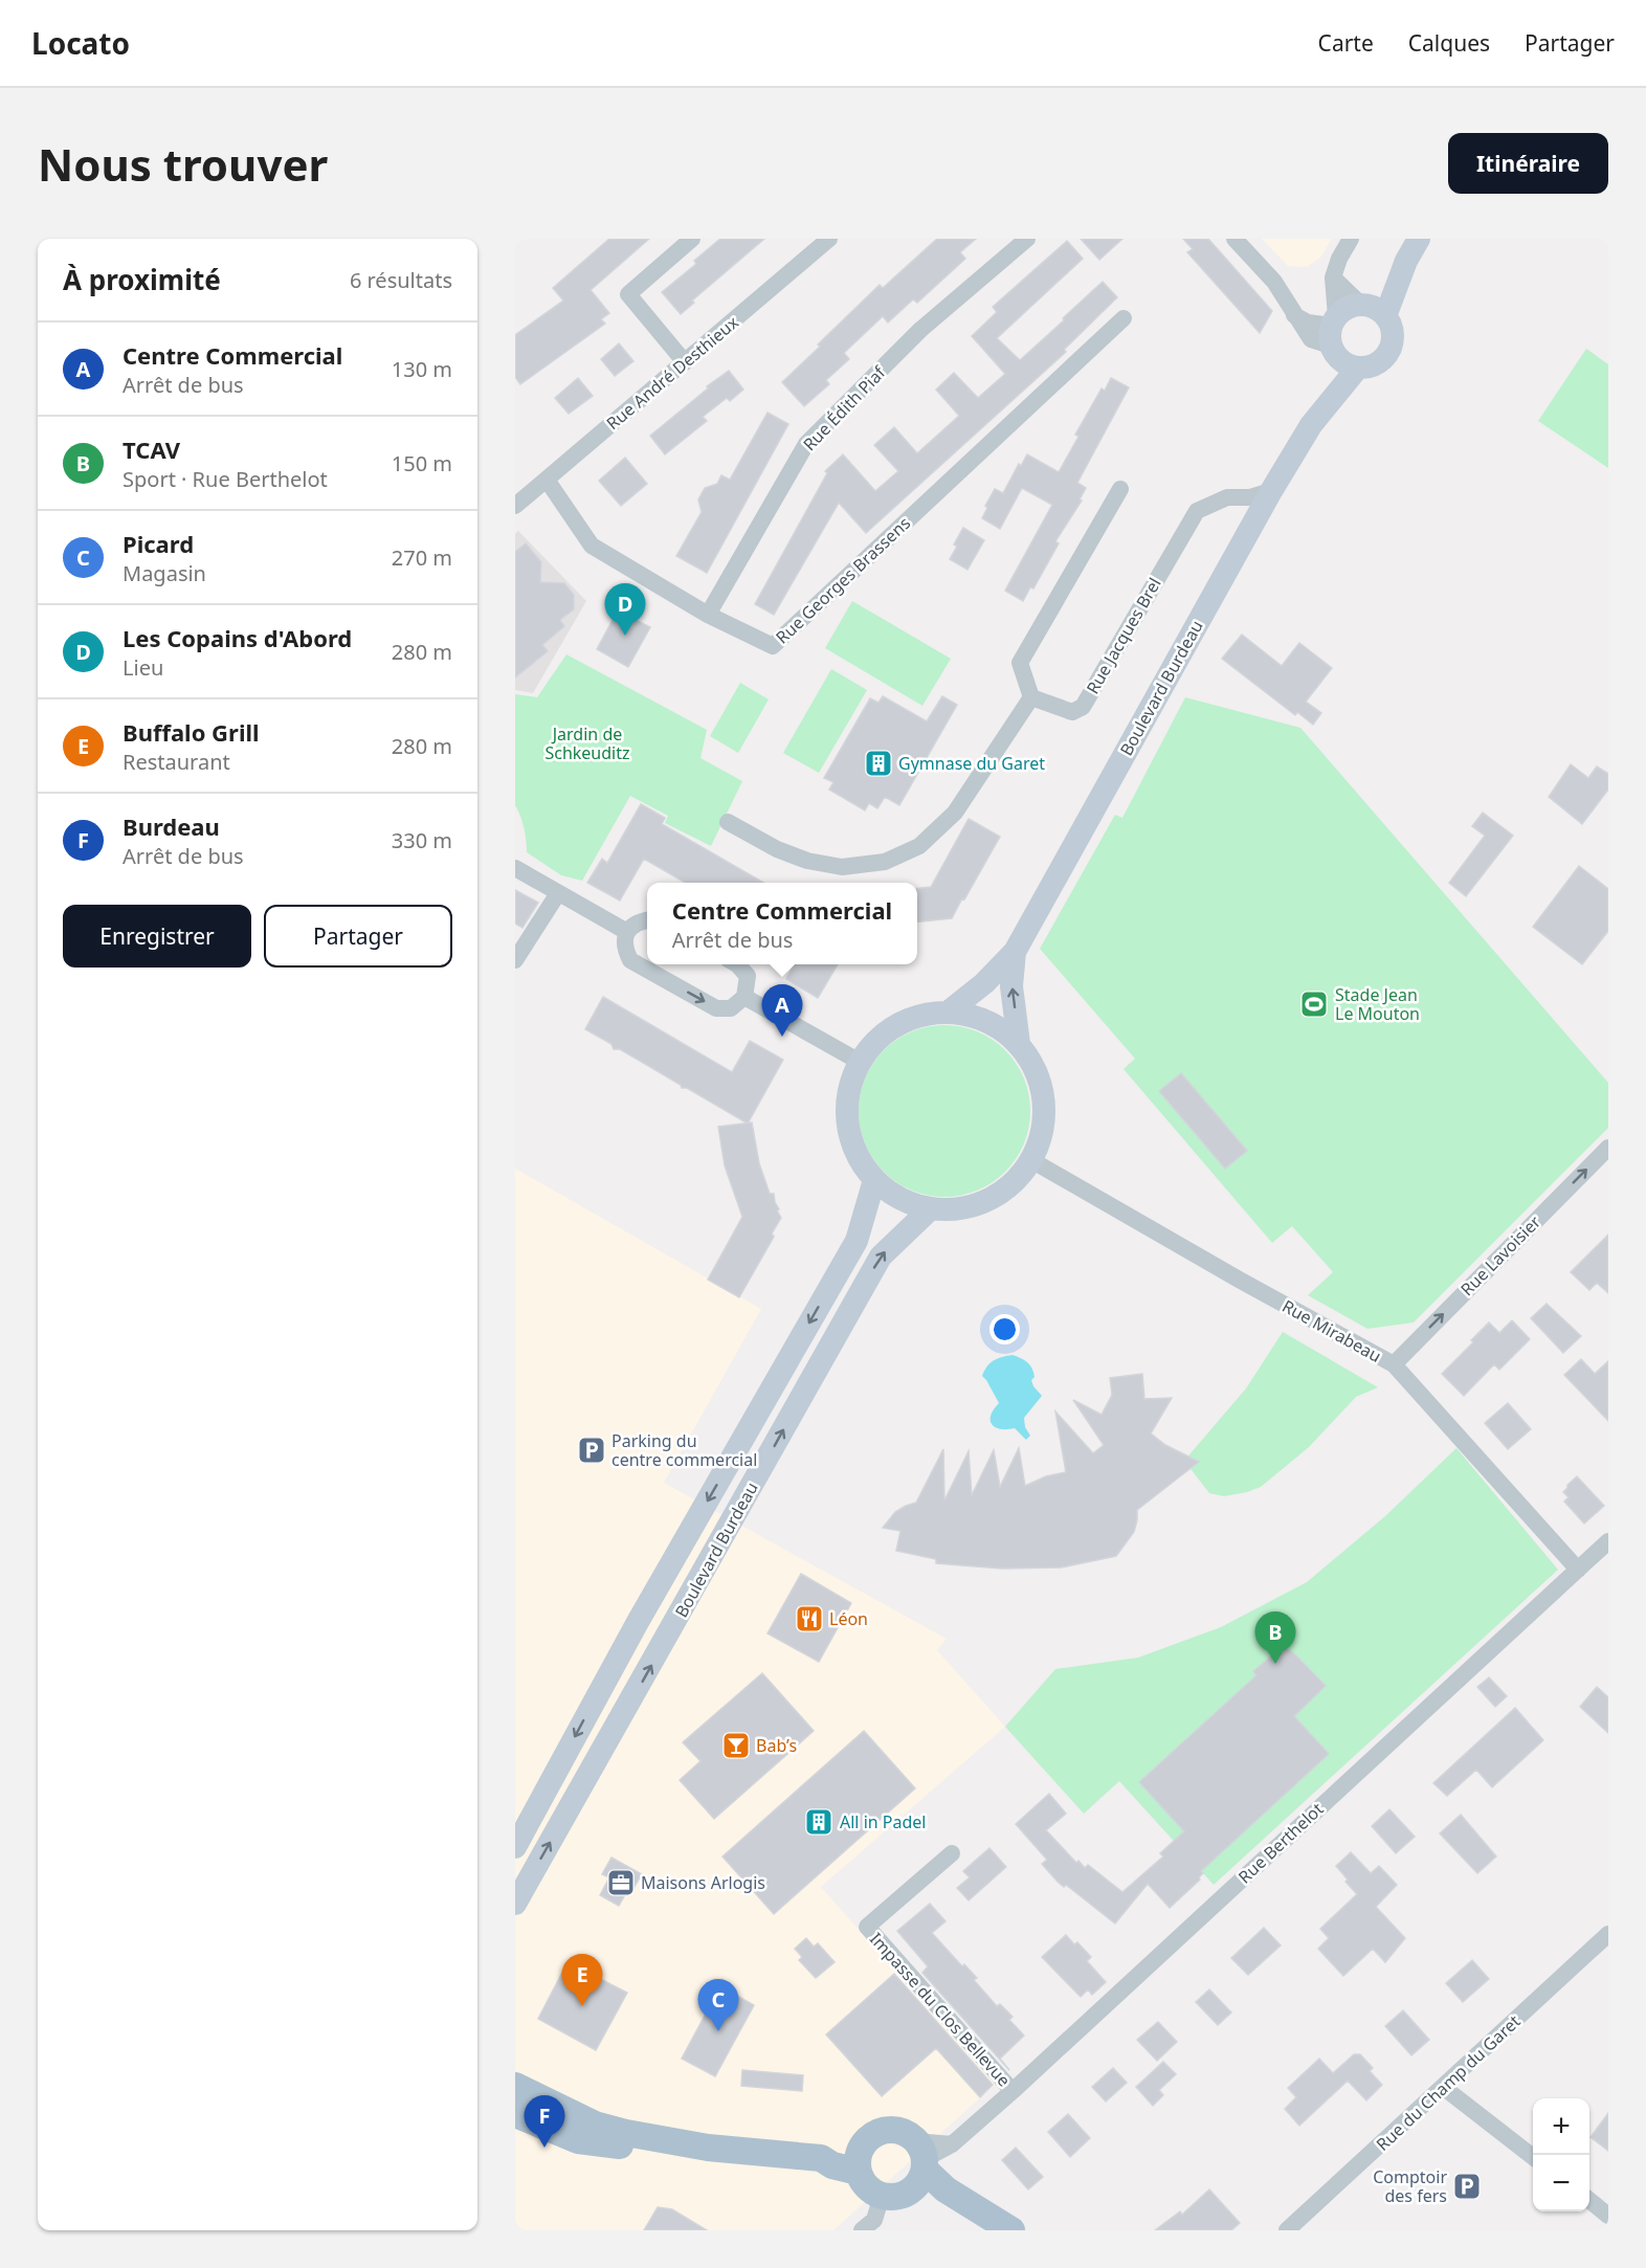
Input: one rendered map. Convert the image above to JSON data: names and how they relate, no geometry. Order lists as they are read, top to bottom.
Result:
{
  "streets": {
    "main road": ["Boulevard Burdeau"],
    "street": [
      "Rue André Desthieux",
      "Rue Édith Piaf",
      "Rue Georges Brassens",
      "Rue Jacques Brel",
      "Rue Lavoisier",
      "Rue Mirabeau",
      "Rue Berthelot",
      "Impasse du Clos Bellevue",
      "Rue du Champ du Garet"
    ]
  },
  "crossings": [
    ["Rue André Desthieux", "Rue Georges Brassens"],
    ["Rue Édith Piaf", "Rue Georges Brassens"],
    ["Rue Jacques Brel", "Boulevard Burdeau"],
    ["Boulevard Burdeau", "Rue Mirabeau"],
    ["Rue Lavoisier", "Rue Mirabeau"],
    ["Rue Mirabeau", "Rue Berthelot"],
    ["Rue Berthelot", "Impasse du Clos Bellevue"]
  ],
  "one_way": ["Rue Lavoisier"],
  "parks": ["Jardin de Schkeuditz"],
  "places": {
    "building": ["Gymnase du Garet", "All in Padel"],
    "sports": ["Stade Jean Le Mouton"],
    "parking": ["Parking du centre commercial", "Comptoir des fers"],
    "restaurant": ["Léon"],
    "bar": ["Bab’s"],
    "office": ["Maisons Arlogis"]
  },
  "page": {
    "header": "Locato",
    "nav": ["Carte", "Calques", "Partager"],
    "buttons": [
      "Itinéraire",
      ["Enregistrer", "Partager"]
    ],
    "title": "Nous trouver",
    "heading": ["À proximité", "6 résultats"],
    "list": [
      {
        "mark": "A",
        "name": "Centre Commercial",
        "note": "Arrêt de bus",
        "value": "130 m"
      },
      {
        "mark": "B",
        "name": "TCAV",
        "note": "Sport · Rue Berthelot",
        "value": "150 m"
      },
      {
        "mark": "C",
        "name": "Picard",
        "note": "Magasin",
        "value": "270 m"
      },
      {
        "mark": "D",
        "name": "Les Copains d'Abord",
        "note": "Lieu",
        "value": "280 m"
      },
      {
        "mark": "E",
        "name": "Buffalo Grill",
        "note": "Restaurant",
        "value": "280 m"
      },
      {
        "mark": "F",
        "name": "Burdeau",
        "note": "Arrêt de bus",
        "value": "330 m"
      }
    ],
    "pins": [
      "D",
      "A",
      "B",
      "E",
      "C",
      "F"
    ],
    "popup": ["Centre Commercial", "Arrêt de bus"],
    "map_buttons": ["+", "−"]
  }
}
